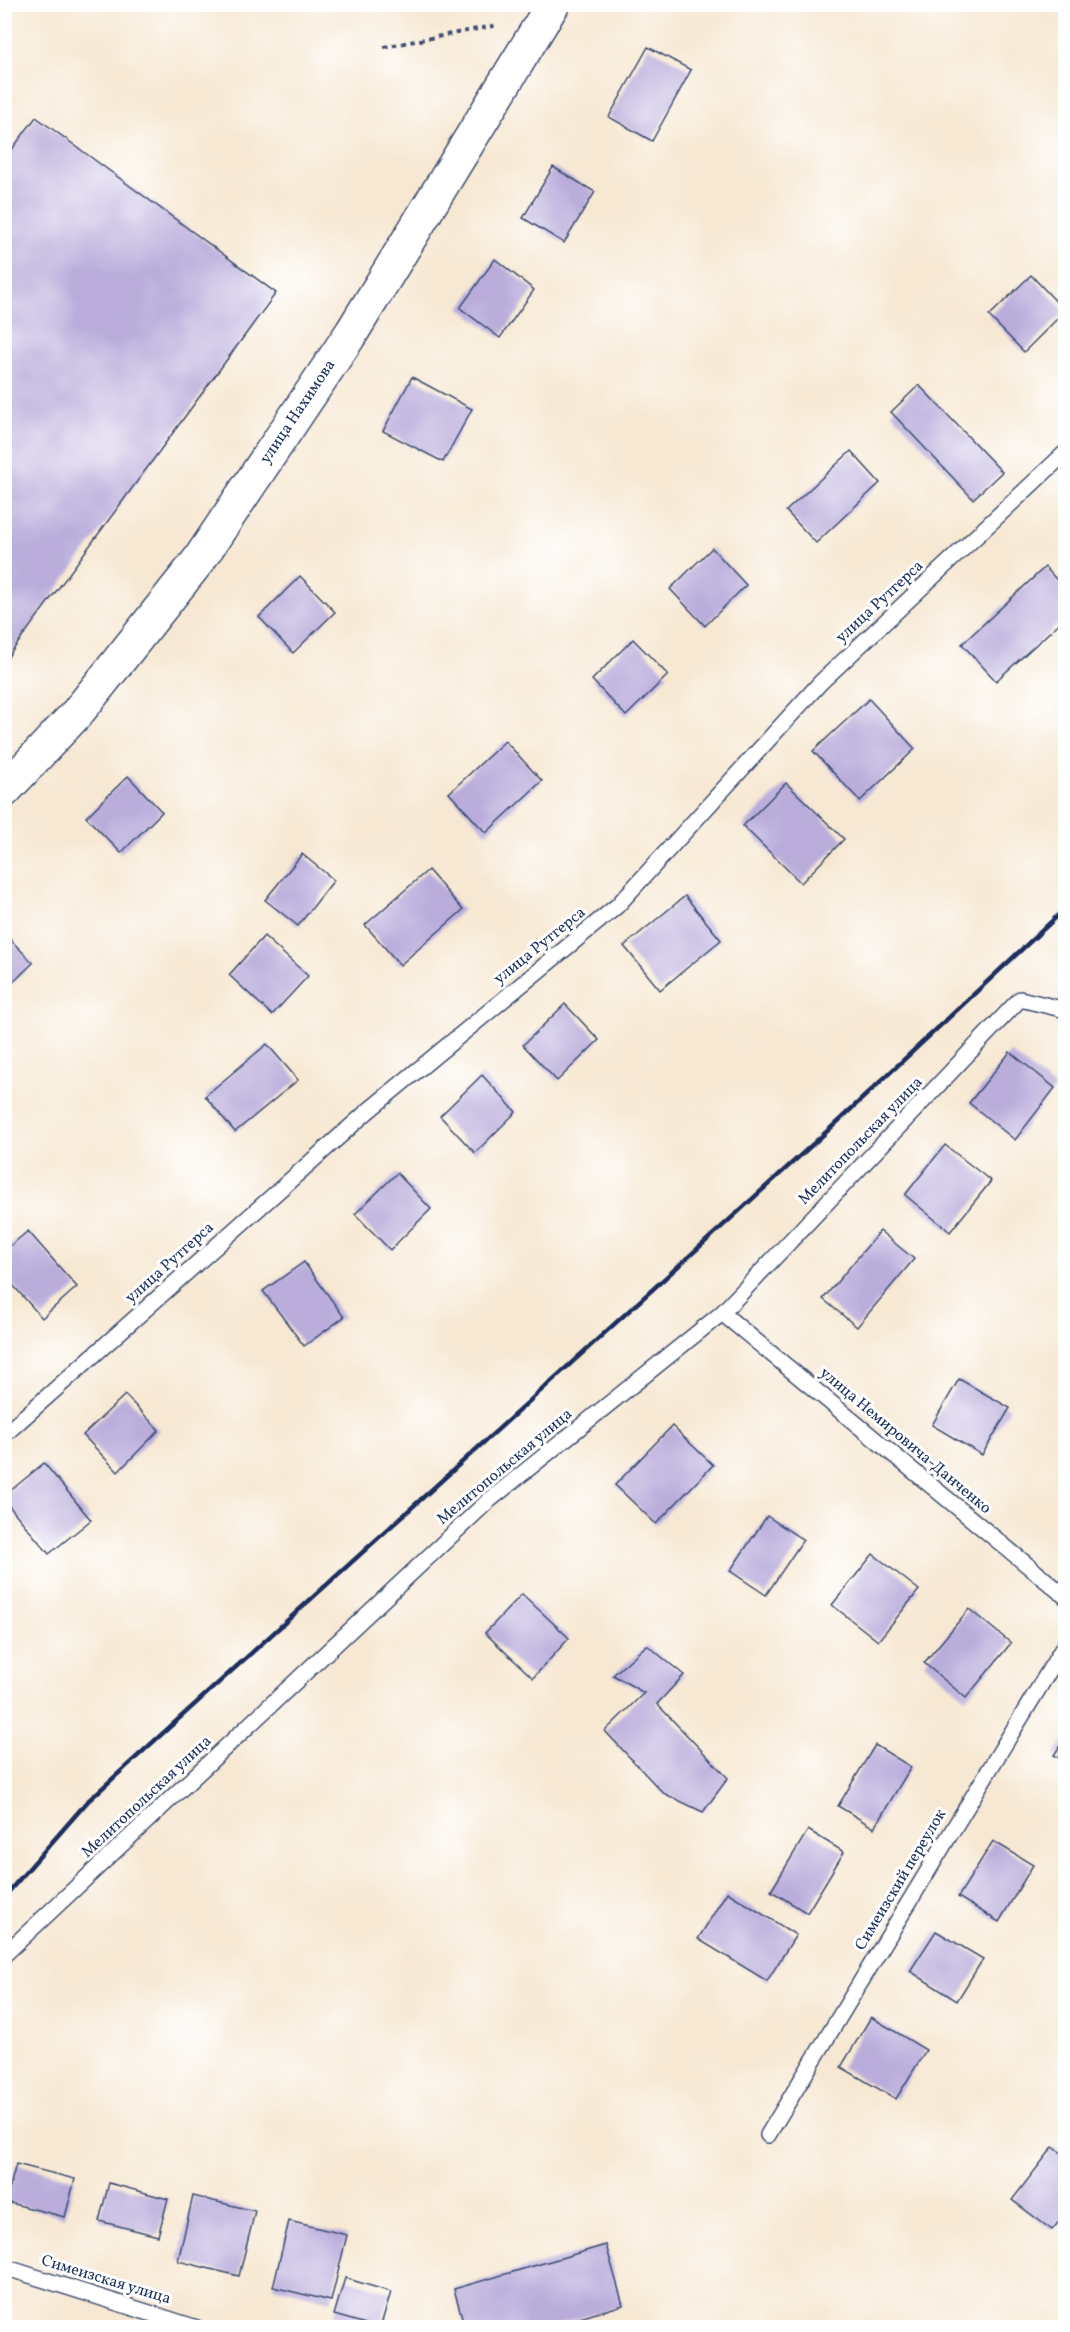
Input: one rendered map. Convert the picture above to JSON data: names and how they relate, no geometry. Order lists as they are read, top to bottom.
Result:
{
  "streets": {
    "main road": ["улица Нахимова"],
    "lane": [
      "улица Рутгерса",
      "Мелитопольская улица",
      "улица Немировича-Данченко",
      "Симеизский переулок",
      "Симеизская улица"
    ]
  },
  "crossings": [
    ["Мелитопольская улица", "улица Немировича-Данченко"]
  ]
}
